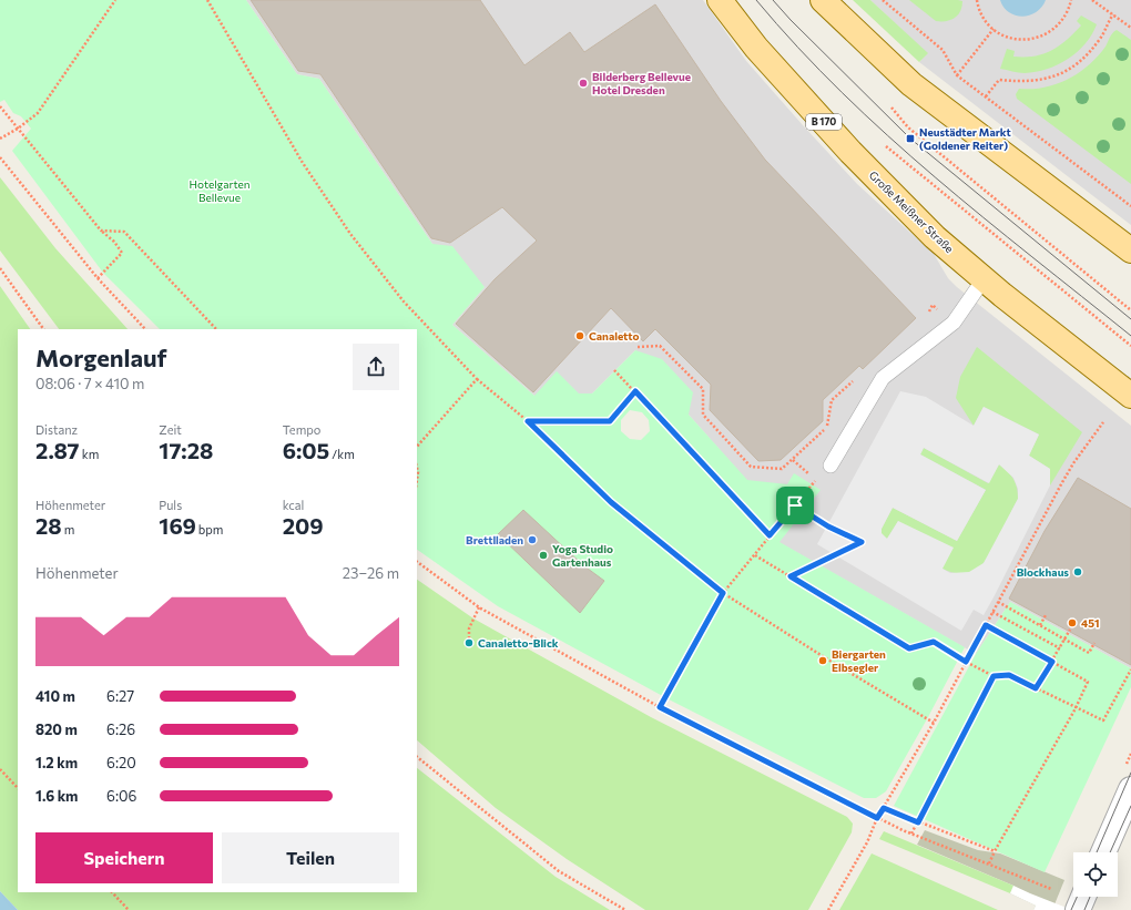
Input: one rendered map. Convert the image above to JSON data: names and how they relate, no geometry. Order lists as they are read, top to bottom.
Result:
{
  "streets": {
    "main road": ["B 170", "Große Meißner Straße"]
  },
  "parks": ["Hotelgarten Bellevue"],
  "places": {
    "other": [
      "Bilderberg Bellevue Hotel Dresden",
      "Canaletto",
      "Brettlladen",
      "Yoga Studio Gartenhaus",
      "Blockhaus",
      "451",
      "Canaletto-Blick",
      "Biergarten Elbsegler"
    ],
    "transit": ["Neustädter Markt (Goldener Reiter)"]
  },
  "page": {
    "heading": ["Morgenlauf", "08:06 · 7 × 410 m"],
    "stats": [
      ["Distanz", "2.87 km"],
      ["Zeit", "17:28"],
      ["Tempo", "6:05 /km"],
      ["Höhenmeter", "28 m"],
      ["Puls", "169 bpm"],
      ["kcal", "209"]
    ],
    "chart": ["Höhenmeter", "23–26 m"],
    "list": [
      {
        "name": "410 m",
        "note": "6:27"
      },
      {
        "name": "820 m",
        "note": "6:26"
      },
      {
        "name": "1.2 km",
        "note": "6:20"
      },
      {
        "name": "1.6 km",
        "note": "6:06"
      }
    ],
    "buttons": ["Speichern", "Teilen"]
  }
}
